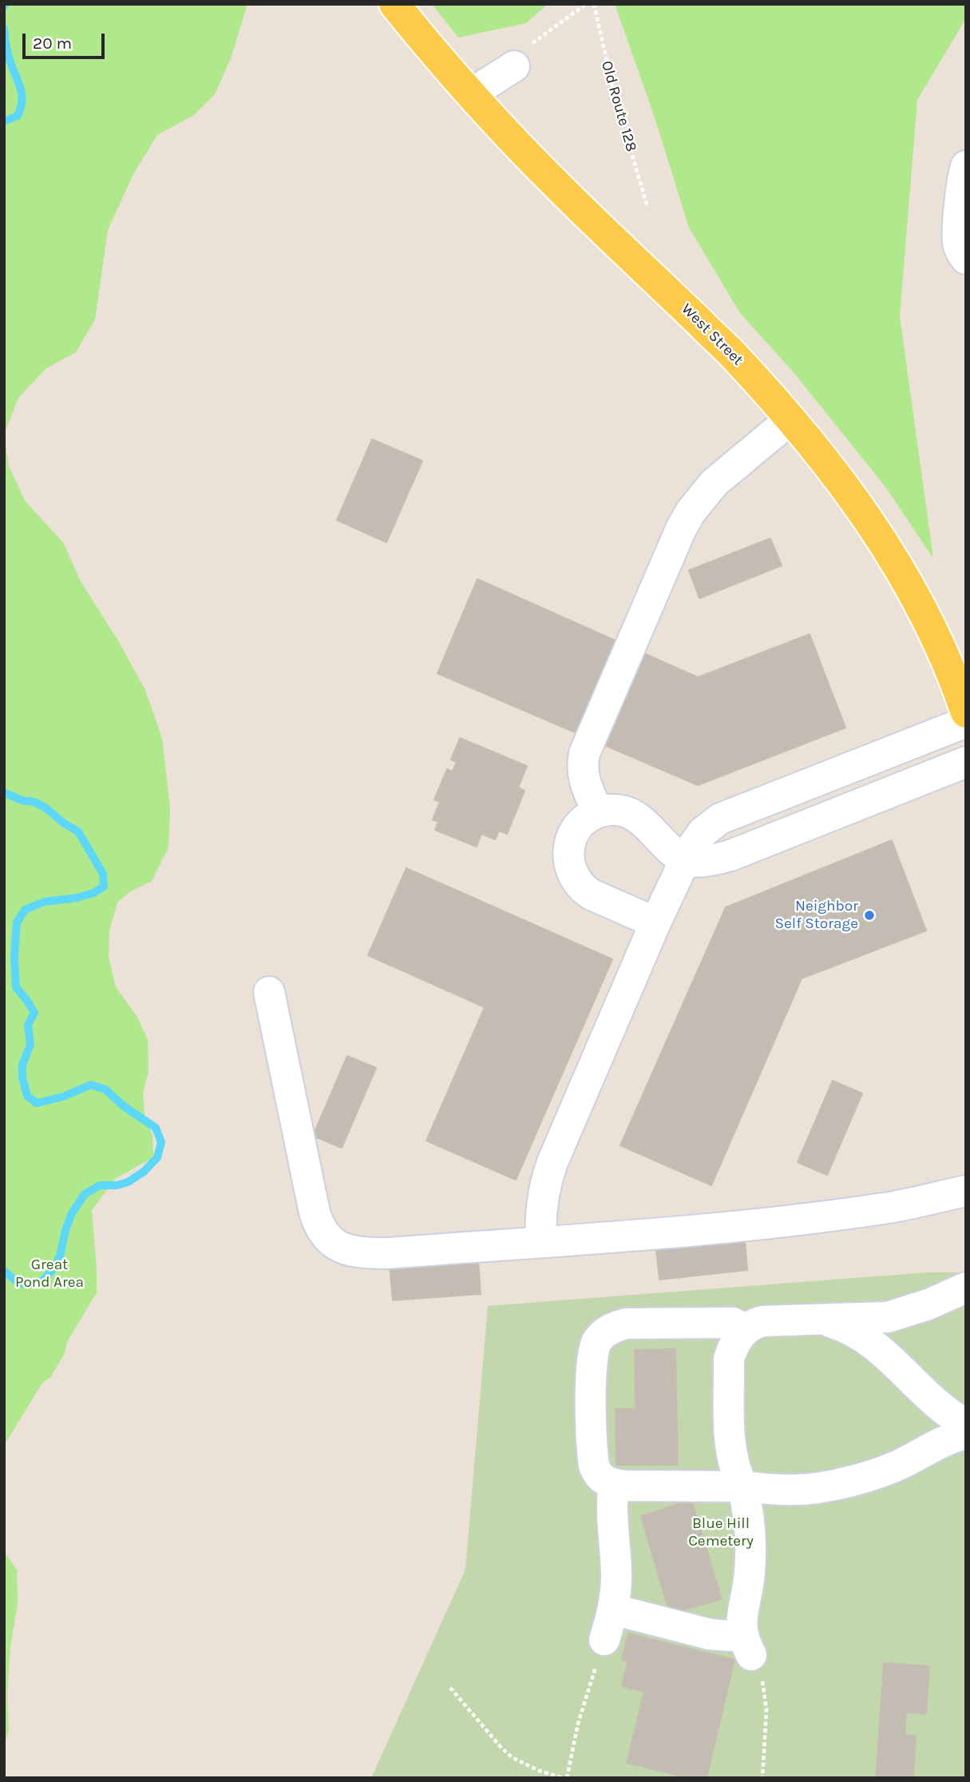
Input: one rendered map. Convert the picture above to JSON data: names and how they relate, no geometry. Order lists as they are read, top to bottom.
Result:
{
  "streets": {
    "main road": ["West Street"],
    "path": ["Old Route 128"]
  },
  "parks": ["Great Pond Area", "Blue Hill Cemetery"],
  "places": ["Neighbor Self Storage"],
  "scale_bar": "20 m"
}
